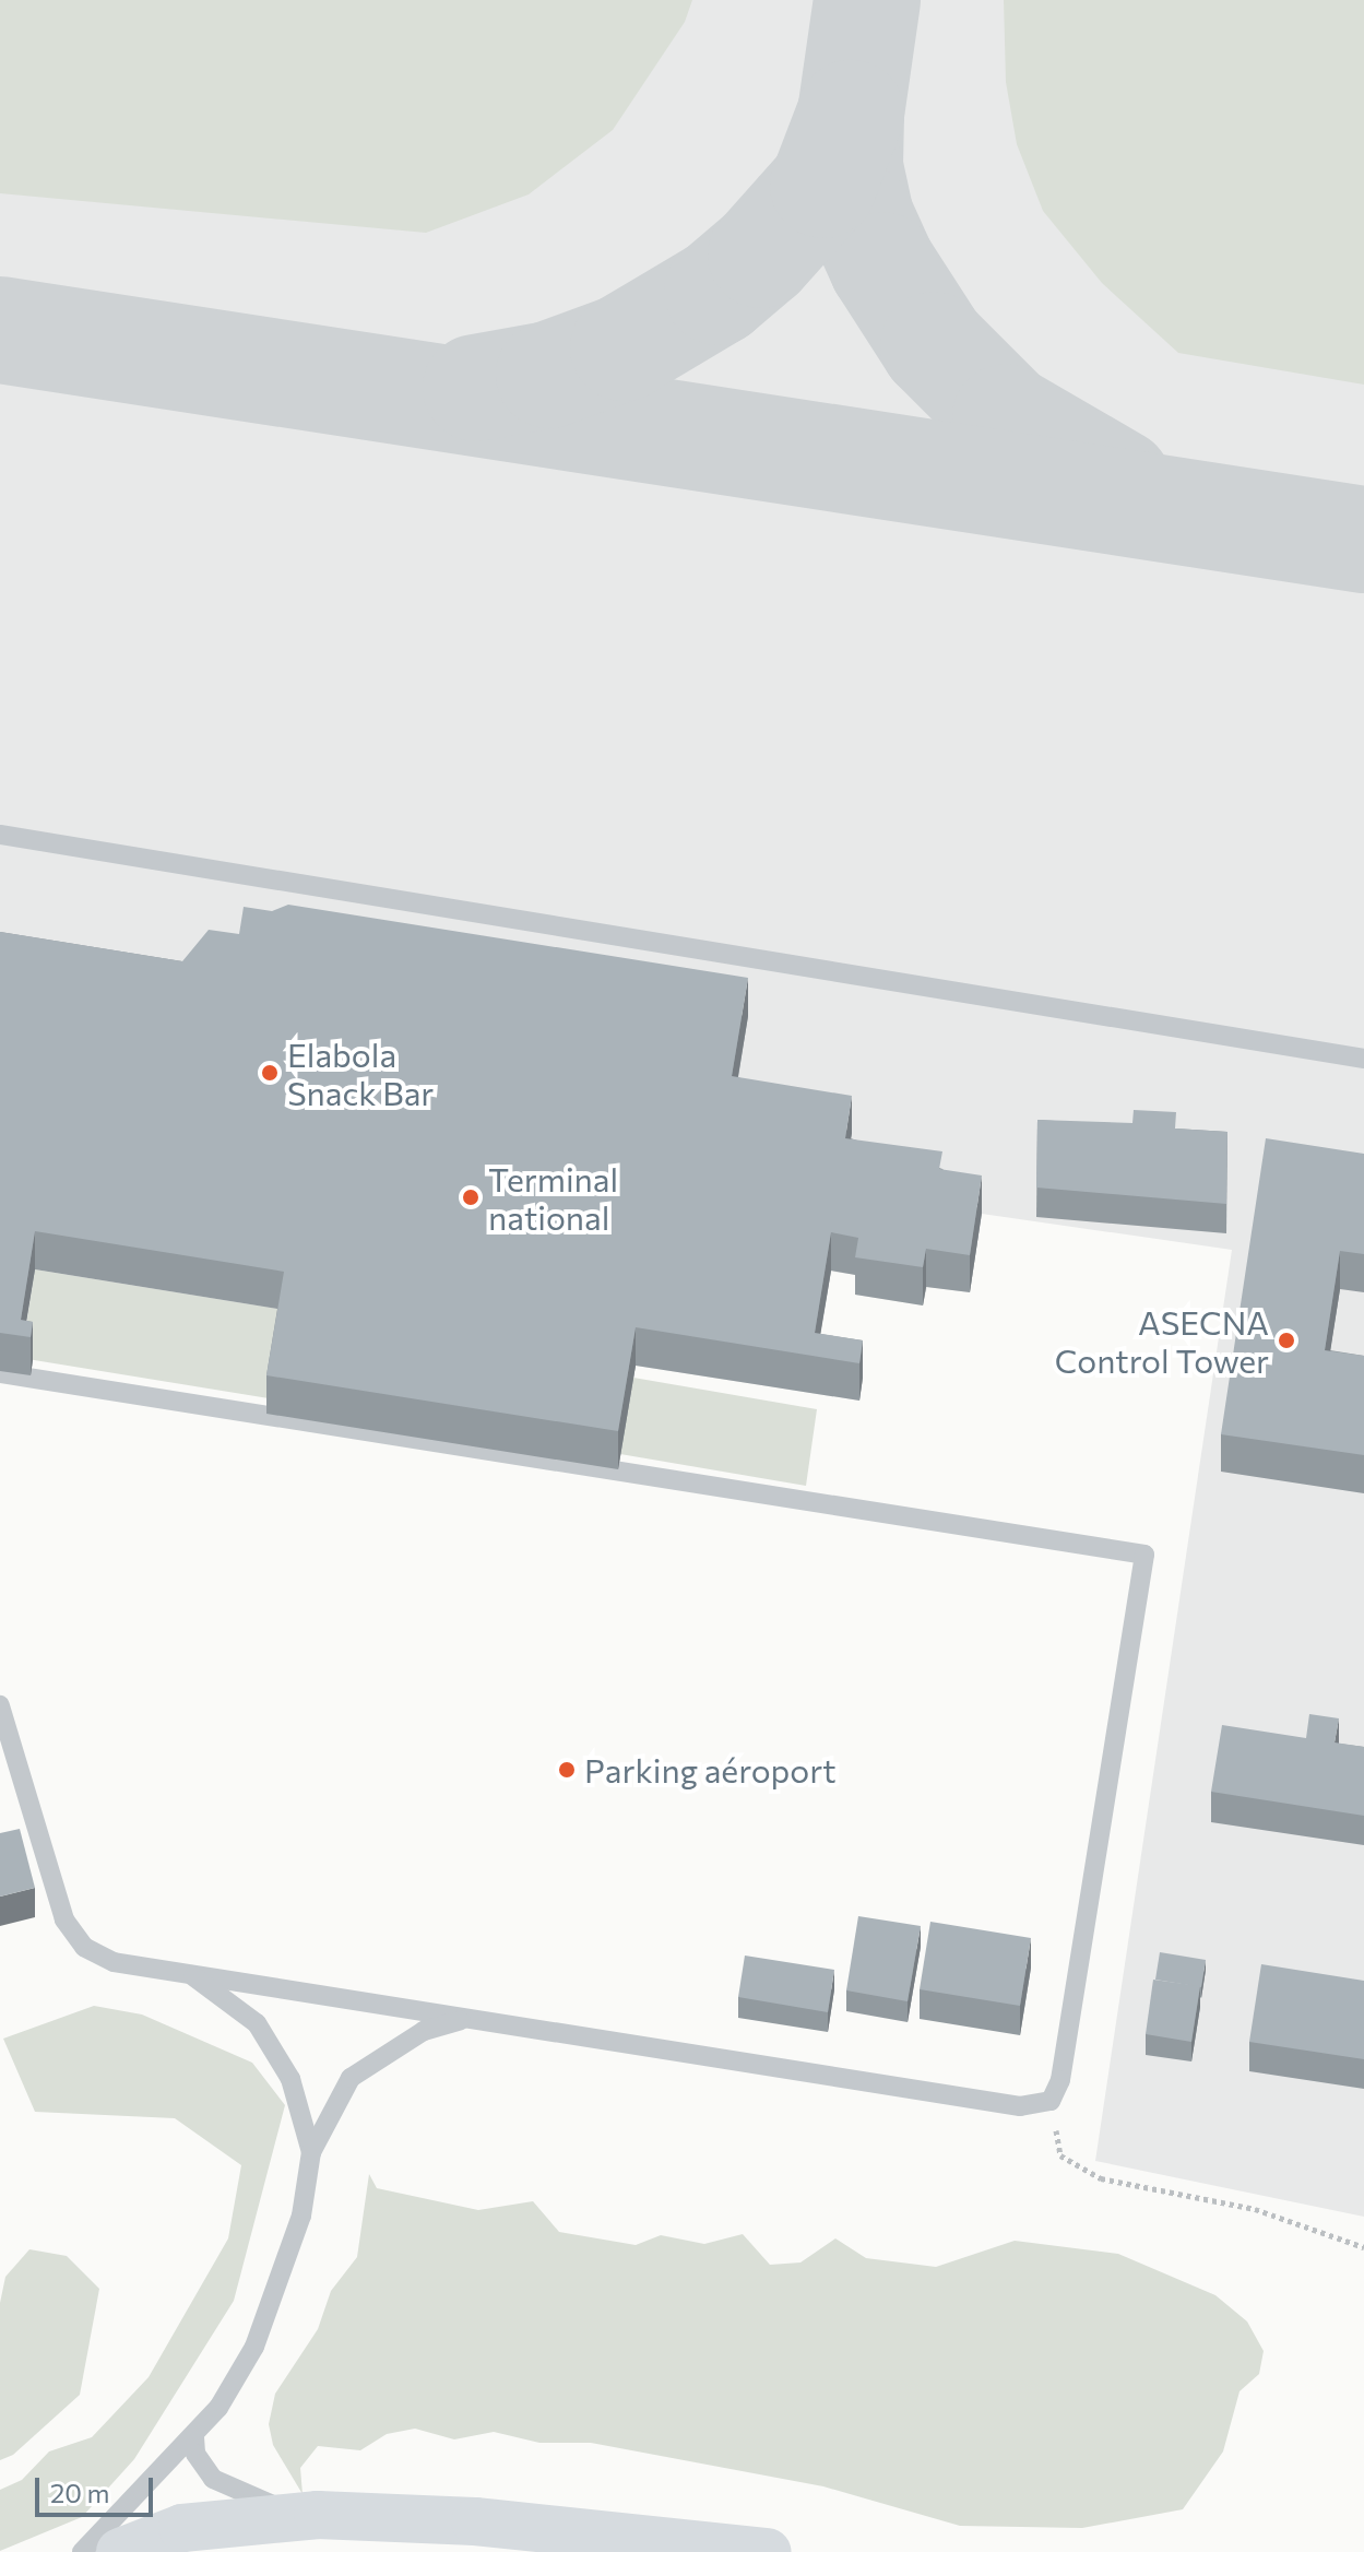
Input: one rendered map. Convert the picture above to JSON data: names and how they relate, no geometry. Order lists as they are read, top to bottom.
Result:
{
  "places": [
    "Elabola Snack Bar",
    "Terminal national",
    "ASECNA Control Tower",
    "Parking aéroport"
  ],
  "scale_bar": "20 m"
}
